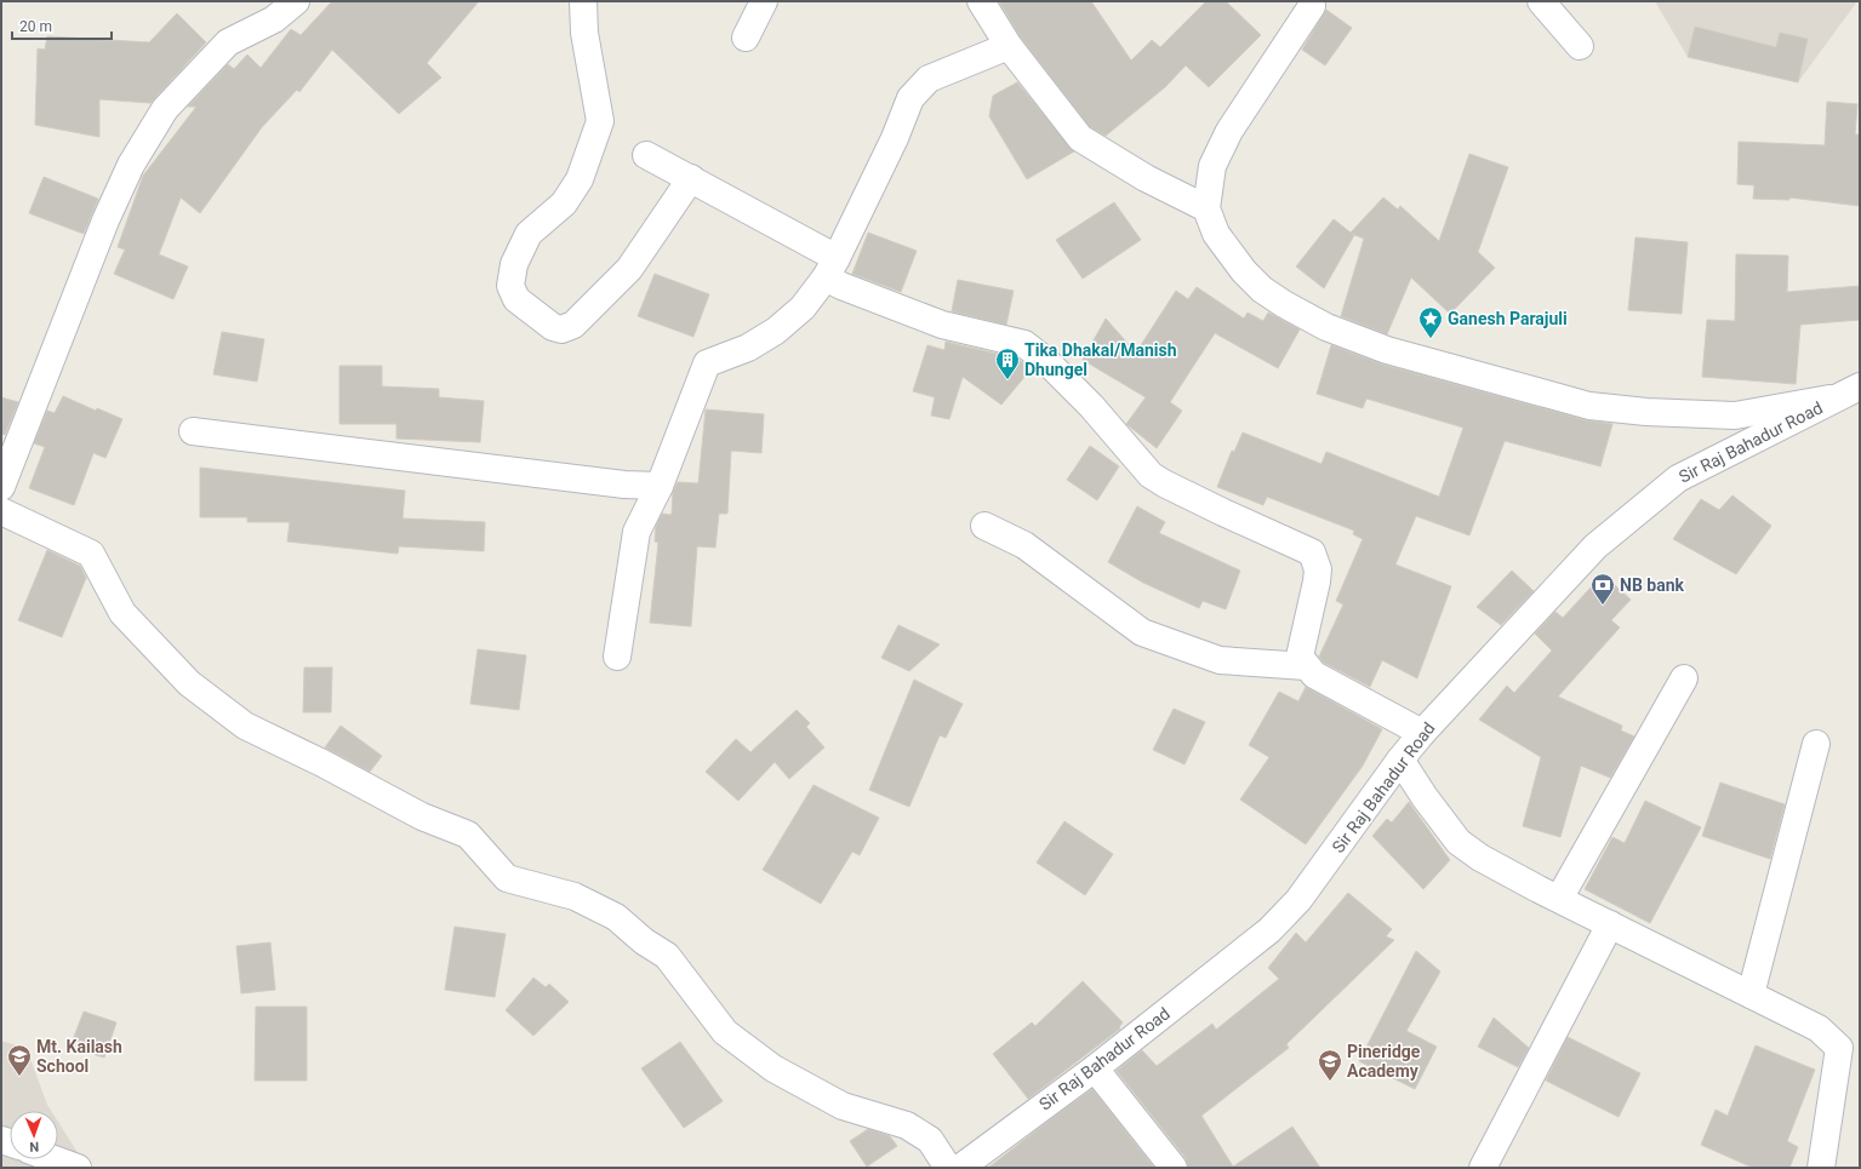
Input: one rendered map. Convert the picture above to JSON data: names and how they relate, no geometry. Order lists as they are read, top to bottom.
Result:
{
  "streets": {
    "street": ["Sir Raj Bahadur Road"]
  },
  "places": {
    "place": ["Ganesh Parajuli"],
    "building": ["Tika Dhakal/Manish Dhungel"],
    "bank": ["NB bank"],
    "school or university": ["Mt. Kailash School", "Pineridge Academy"]
  },
  "scale_bar": "20 m",
  "north": "bottom"
}
